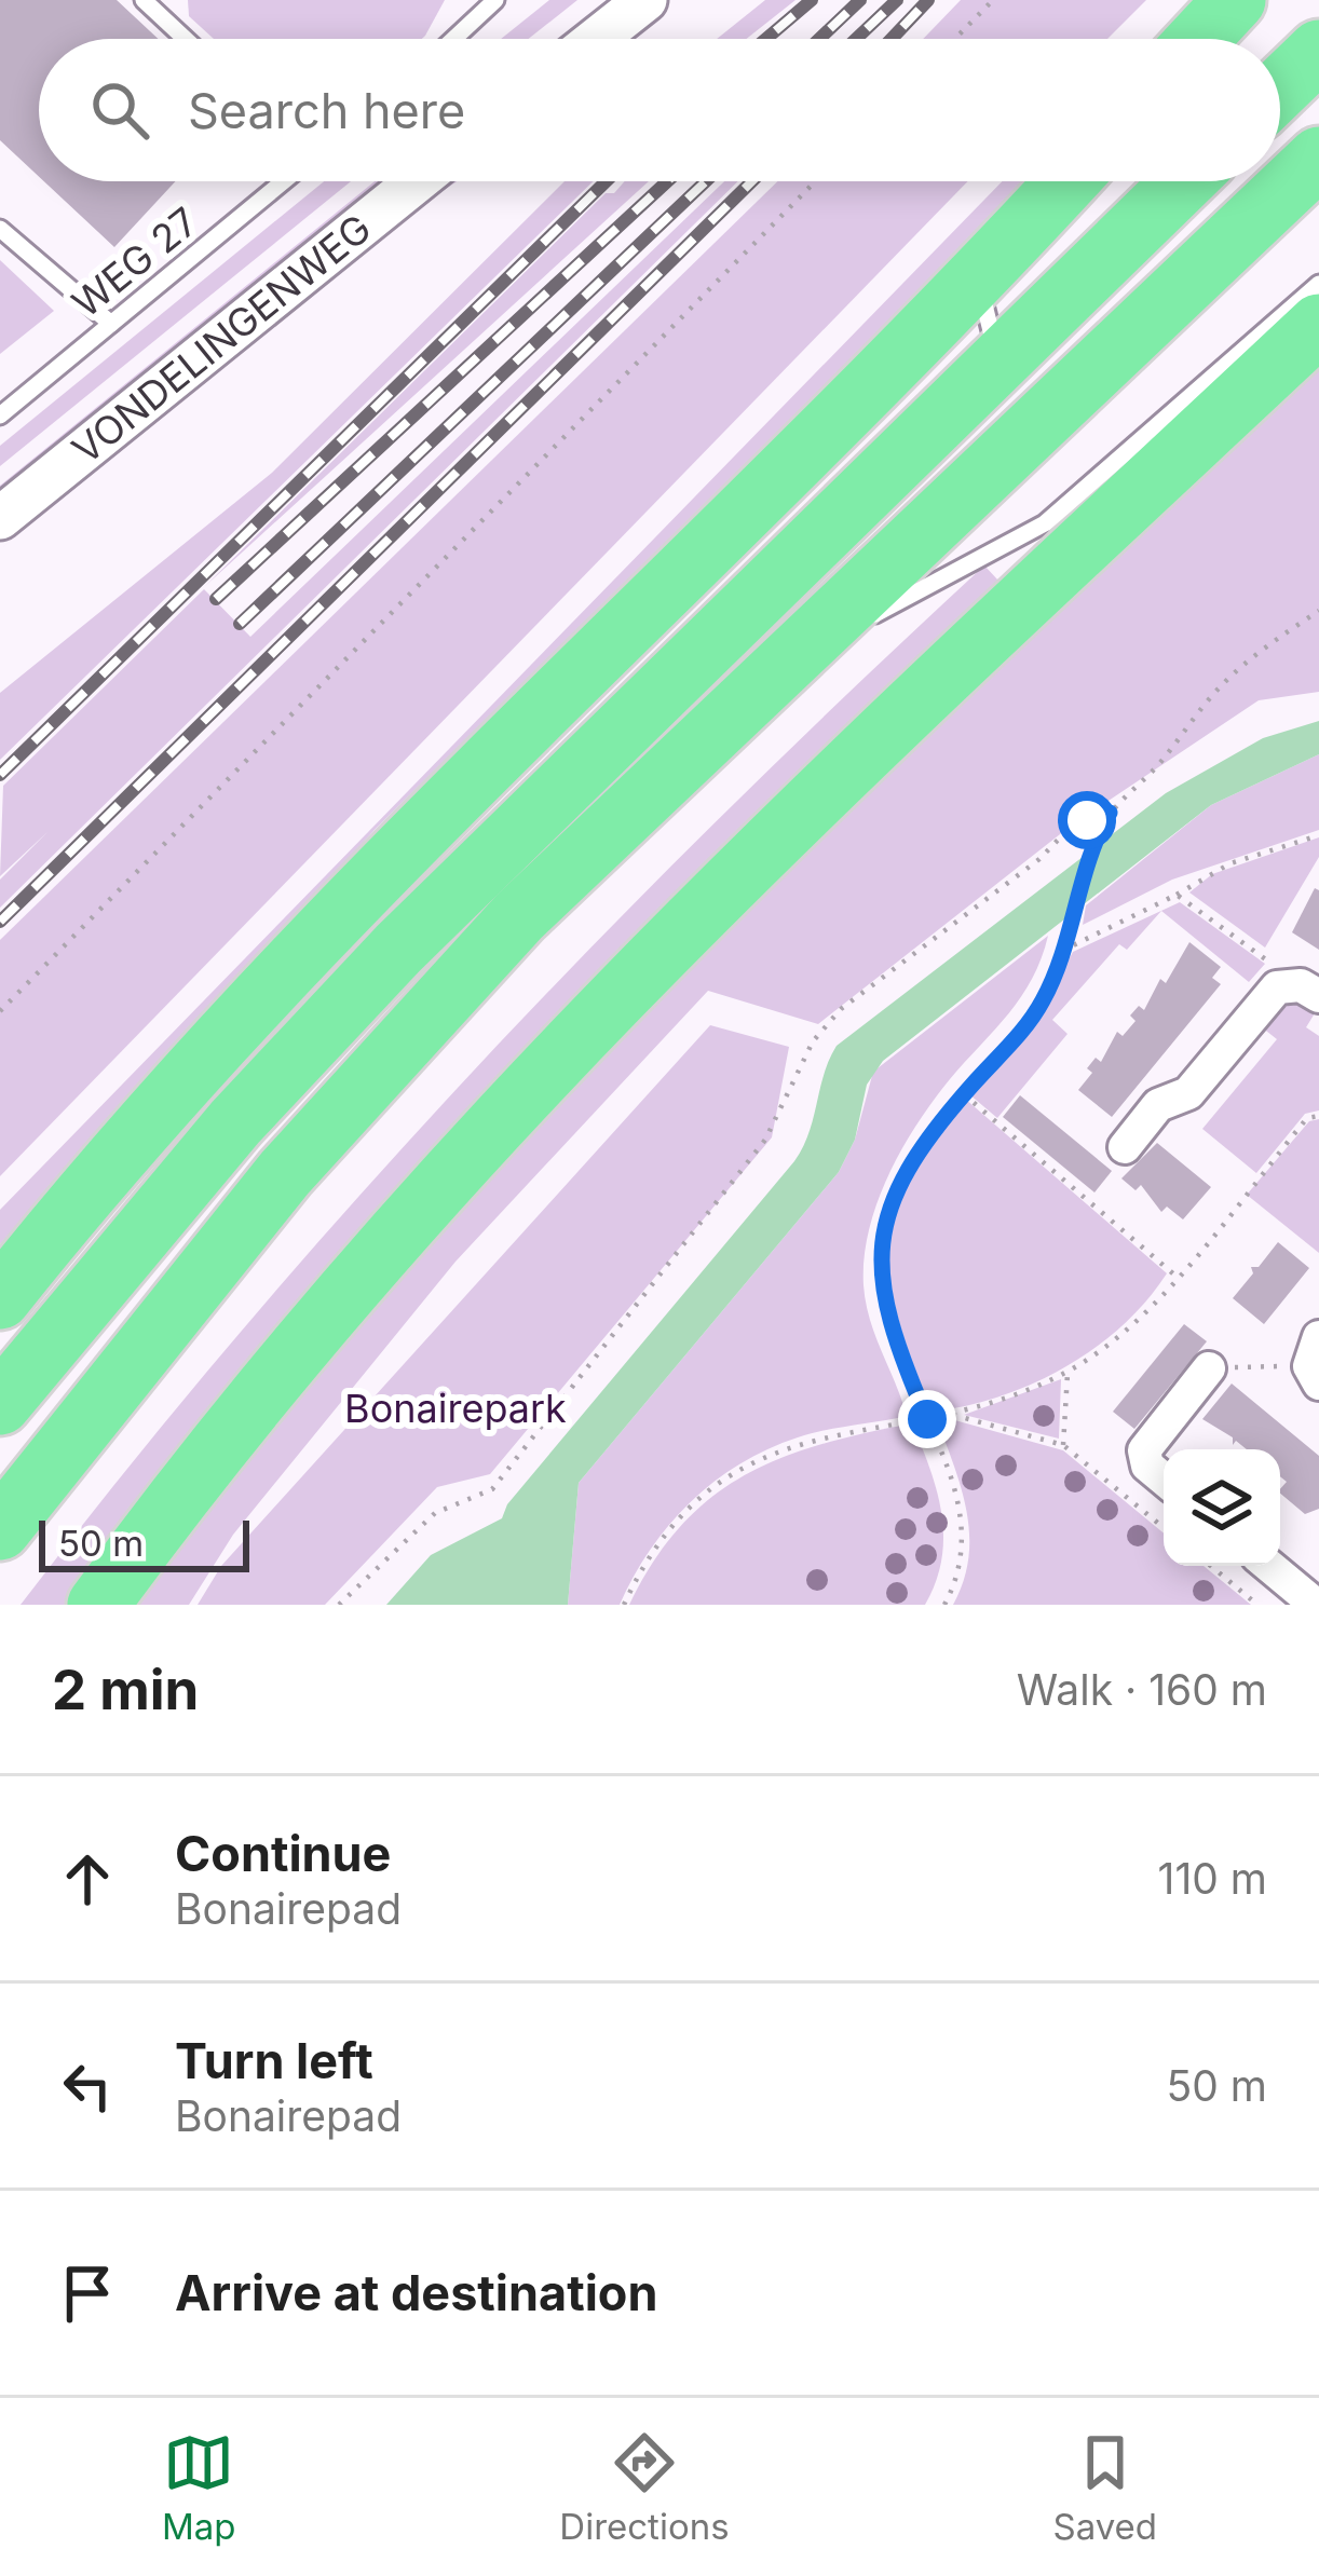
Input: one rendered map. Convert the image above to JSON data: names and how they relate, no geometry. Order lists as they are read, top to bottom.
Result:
{
  "streets": {
    "street": ["VONDELINGENWEG"],
    "lane": ["WEG 27"]
  },
  "parks": ["Bonairepark"],
  "scale_bar": "50 m",
  "page": {
    "search": "Search here",
    "scale": "50 m",
    "heading": ["2 min", "Walk · 160 m"],
    "list": [
      ["Continue", "Bonairepad", "110 m"],
      ["Turn left", "Bonairepad", "50 m"],
      "Arrive at destination"
    ],
    "nav": ["Map", "Directions", "Saved"]
  }
}
